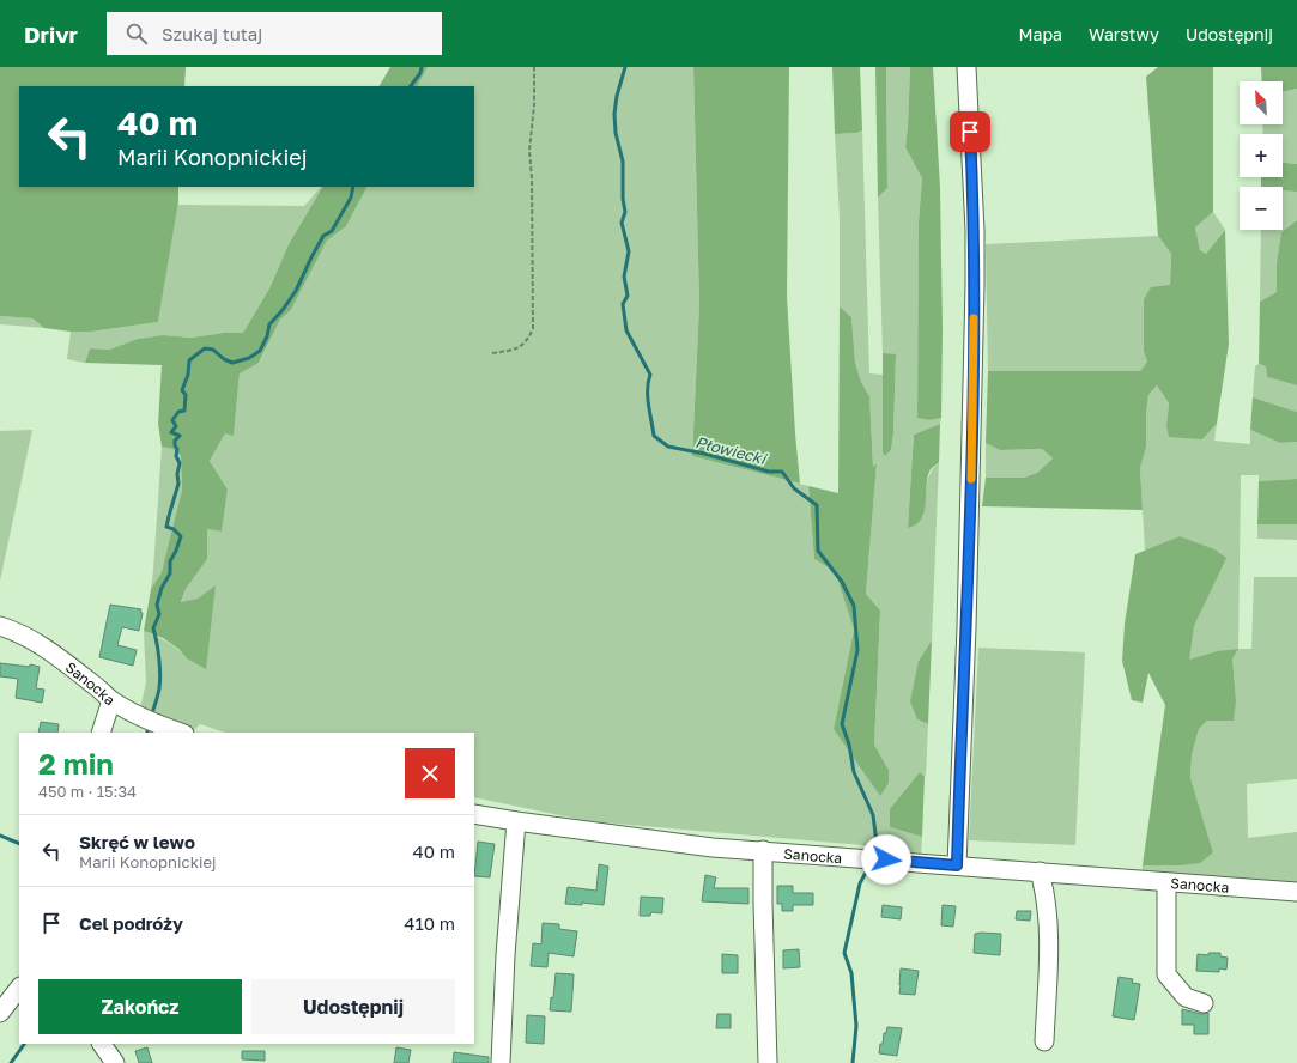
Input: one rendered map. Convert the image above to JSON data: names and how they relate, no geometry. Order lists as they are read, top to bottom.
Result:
{
  "streets": {
    "street": ["Sanocka"]
  },
  "water": ["Płowiecki"],
  "north": "top left",
  "page": {
    "header": "Drivr",
    "search": "Szukaj tutaj",
    "nav": ["Mapa", "Warstwy", "Udostępnij"],
    "map_buttons": ["+", "−"],
    "turn": ["40 m", "Marii Konopnickiej"],
    "heading": ["2 min", "450 m · 15:34"],
    "list": [
      {
        "name": "Skręć w lewo",
        "note": "Marii Konopnickiej",
        "value": "40 m"
      },
      {
        "name": "Cel podróży",
        "value": "410 m"
      }
    ],
    "buttons": ["Zakończ", "Udostępnij"]
  }
}
